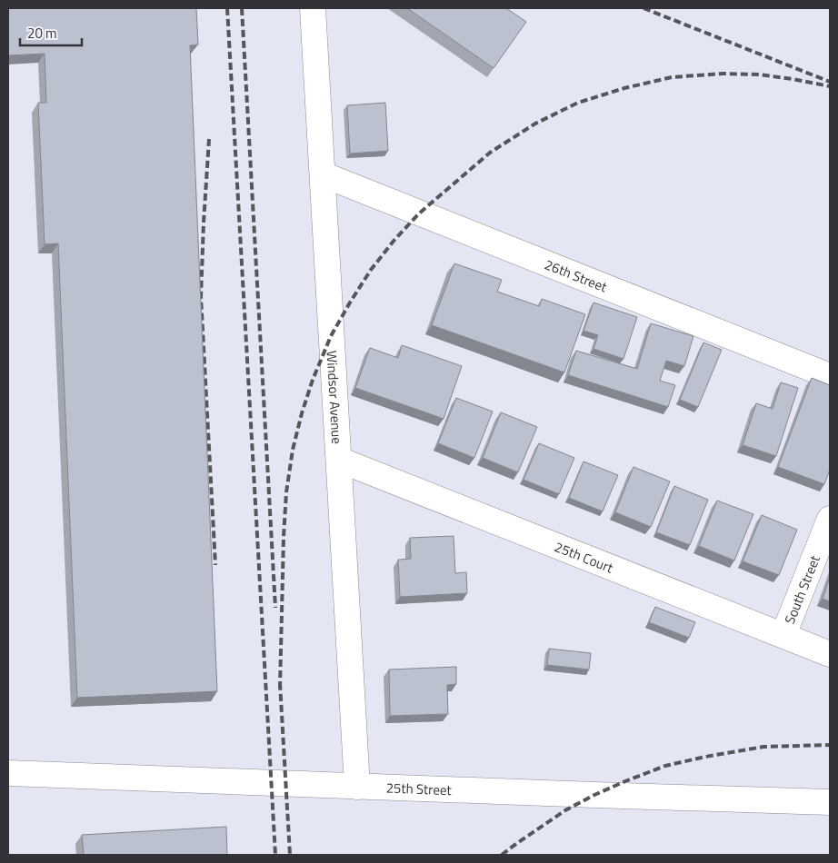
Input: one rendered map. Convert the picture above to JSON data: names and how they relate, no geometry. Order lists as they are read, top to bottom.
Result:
{
  "streets": {
    "street": [
      "26th Street",
      "Windsor Avenue",
      "25th Court",
      "South Street",
      "25th Street"
    ]
  },
  "crossings": [
    ["26th Street", "Windsor Avenue"],
    ["Windsor Avenue", "25th Court"],
    ["Windsor Avenue", "25th Street"],
    ["25th Court", "South Street"]
  ],
  "scale_bar": "20 m"
}
